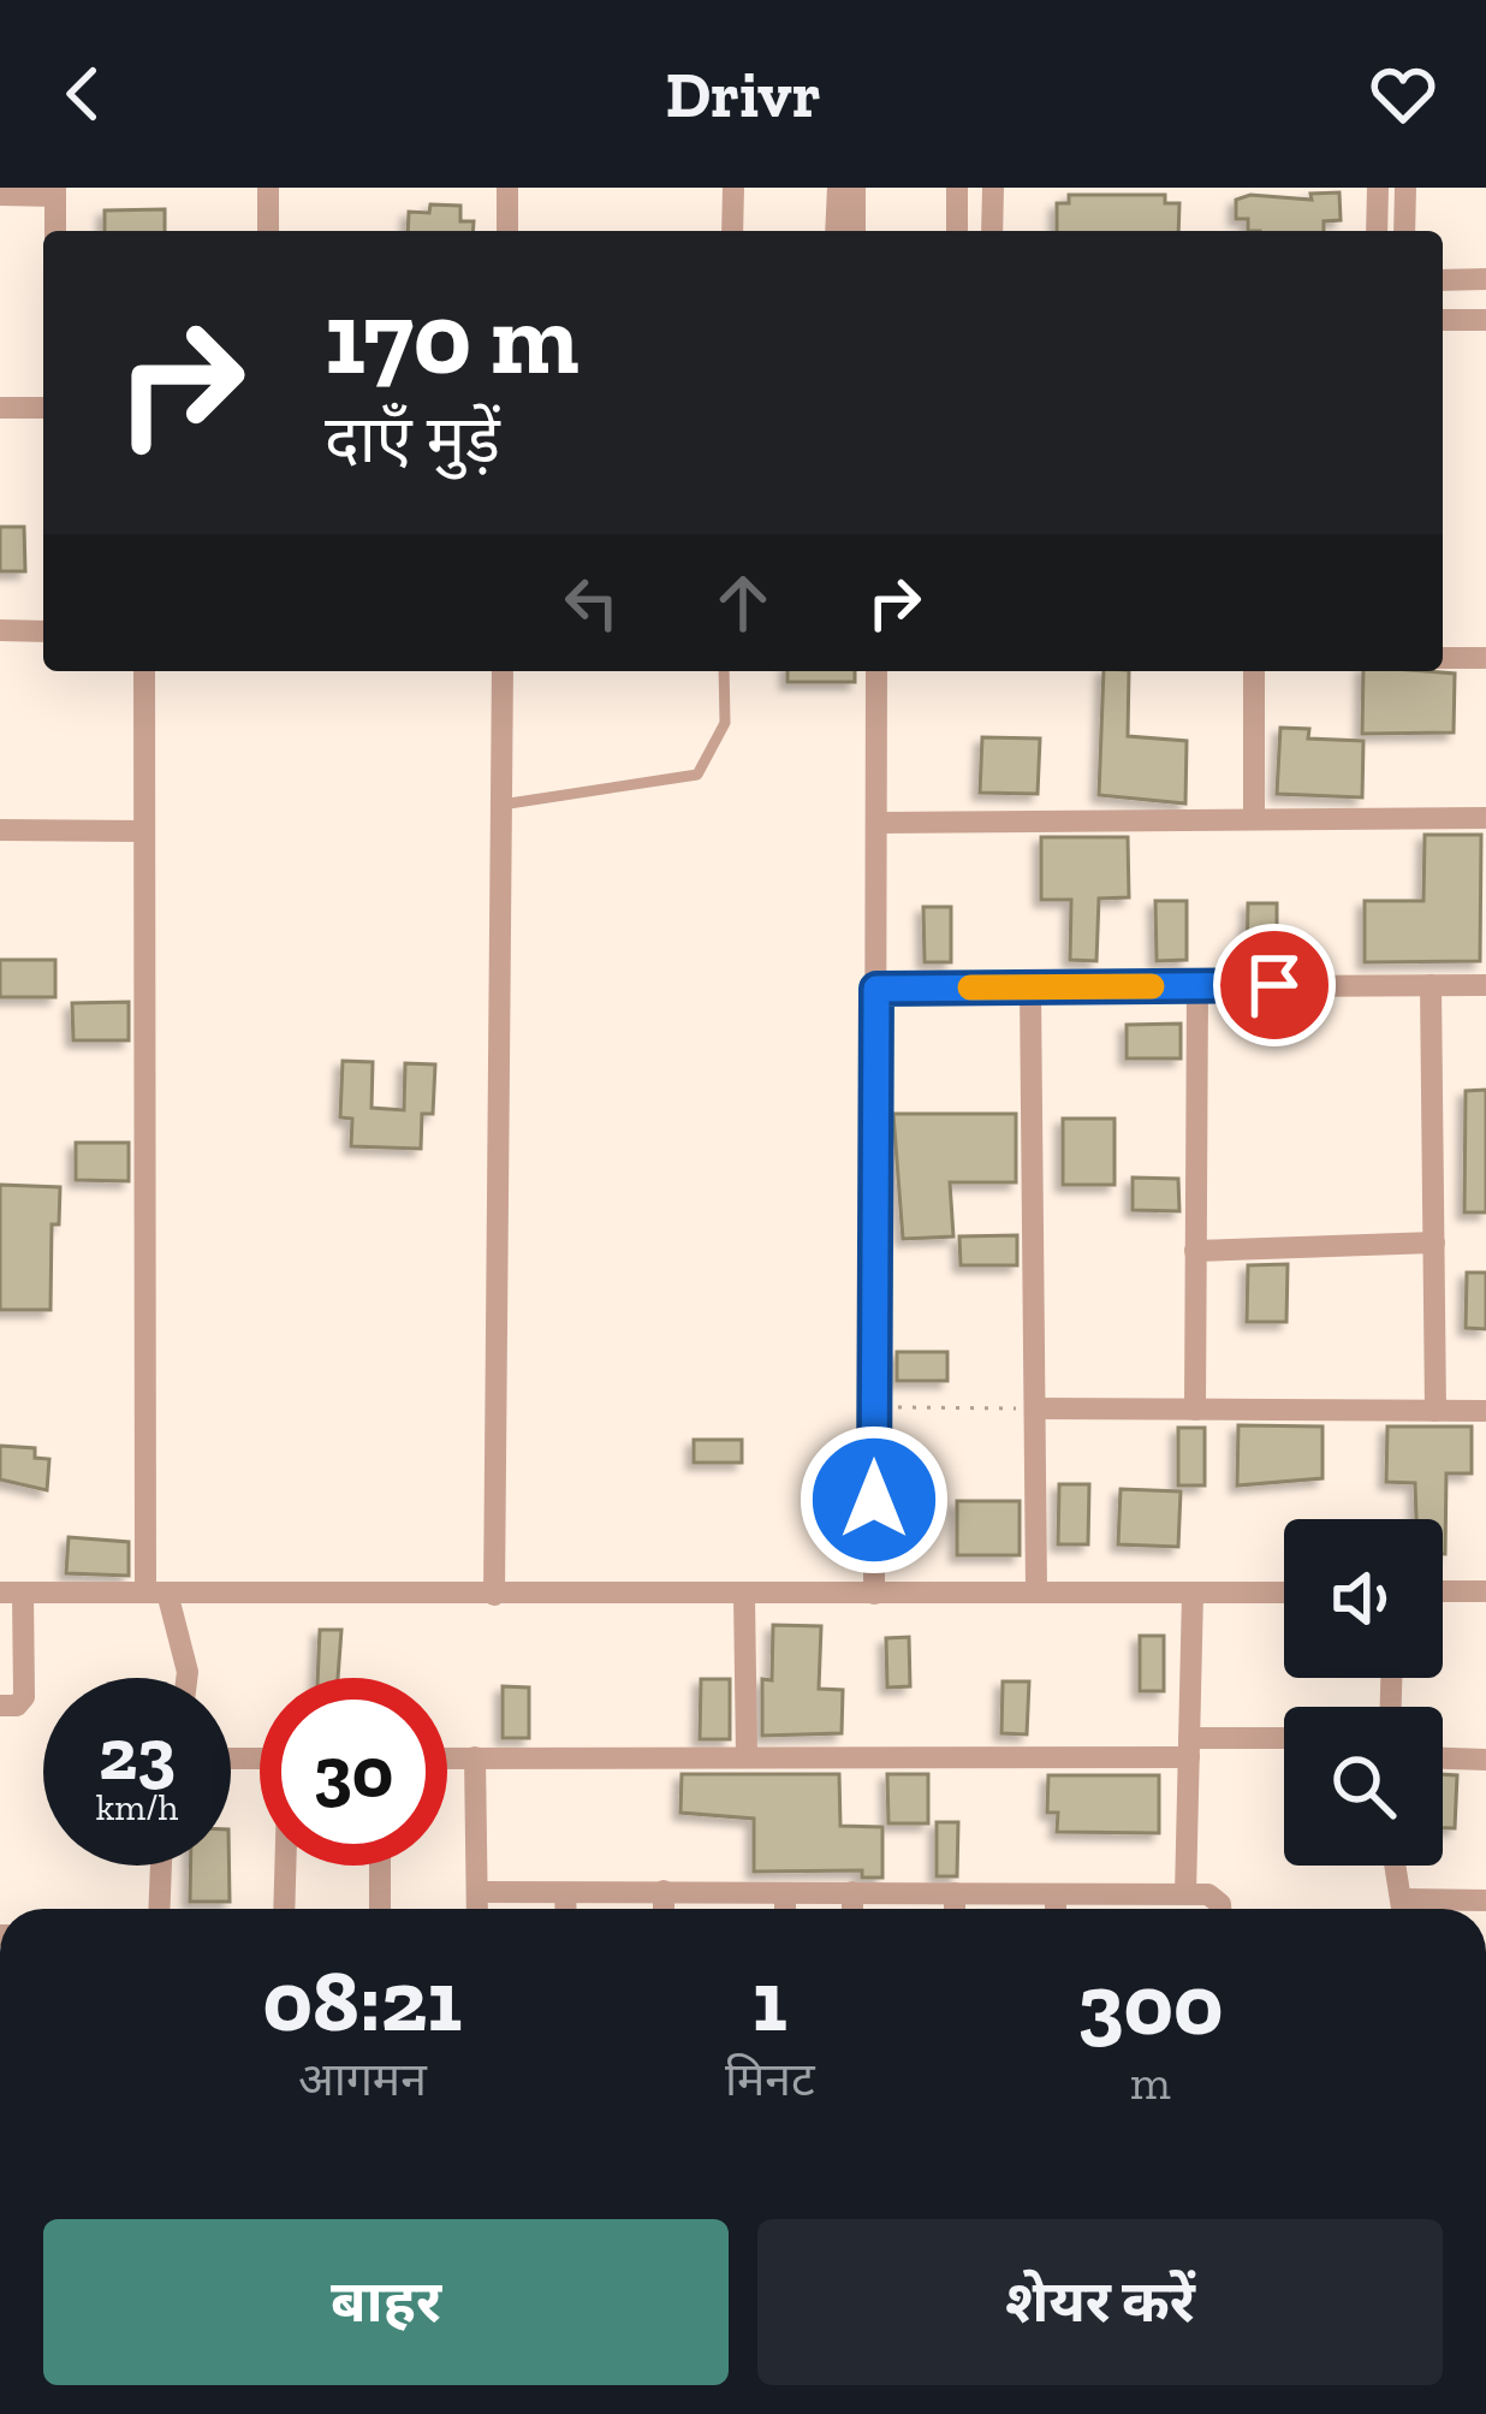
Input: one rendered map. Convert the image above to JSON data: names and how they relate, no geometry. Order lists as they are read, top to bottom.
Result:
{
  "page": {
    "header": "Drivr",
    "turn": ["170 m", "दाएँ मुड़ें"],
    "speed": "23 km/h",
    "limit": "30",
    "eta": [
      "08:21",
      "आगमन",
      "1",
      "मिनट",
      "300",
      "m"
    ],
    "buttons": ["बाहर", "शेयर करें"]
  }
}
